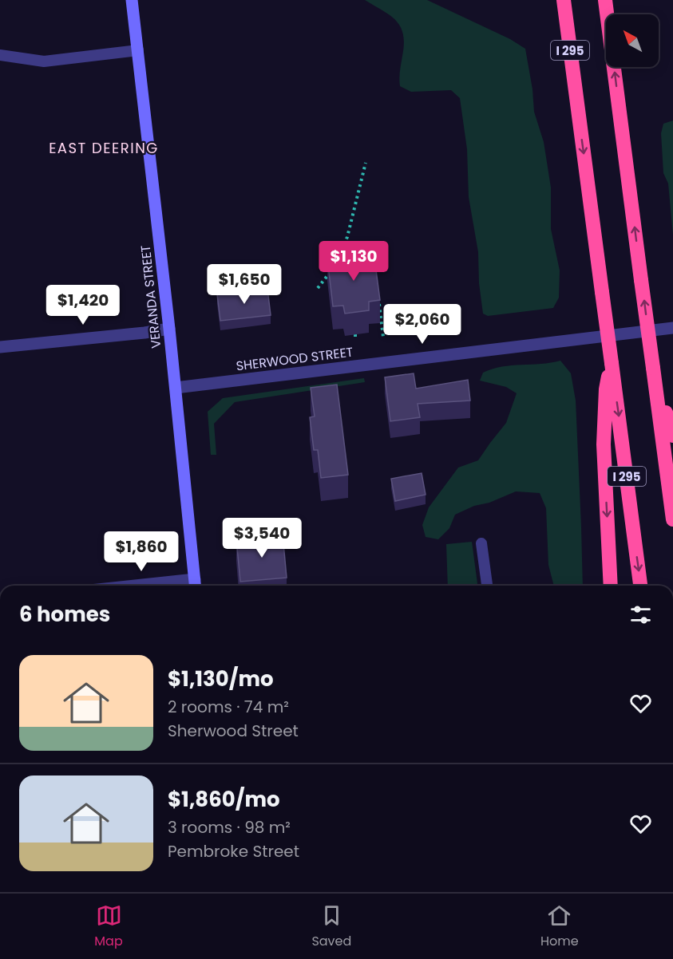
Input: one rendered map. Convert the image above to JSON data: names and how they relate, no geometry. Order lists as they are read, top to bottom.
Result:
{
  "streets": {
    "highway": ["I 295"],
    "main road": ["VERANDA STREET"],
    "street": ["SHERWOOD STREET"]
  },
  "crossings": [
    ["VERANDA STREET", "SHERWOOD STREET"]
  ],
  "districts": ["EAST DEERING"],
  "north": "top left",
  "page": {
    "price": [
      "$1,130",
      "$1,650",
      "$1,420",
      "$2,060",
      "$3,540",
      "$1,860"
    ],
    "heading": "6 homes",
    "list": [
      {
        "name": "$1,130/mo",
        "note": "2 rooms · 74 m² · Sherwood Street"
      },
      {
        "name": "$1,860/mo",
        "note": "3 rooms · 98 m² · Pembroke Street"
      }
    ],
    "tabs": ["Map", "Saved", "Home"]
  }
}
